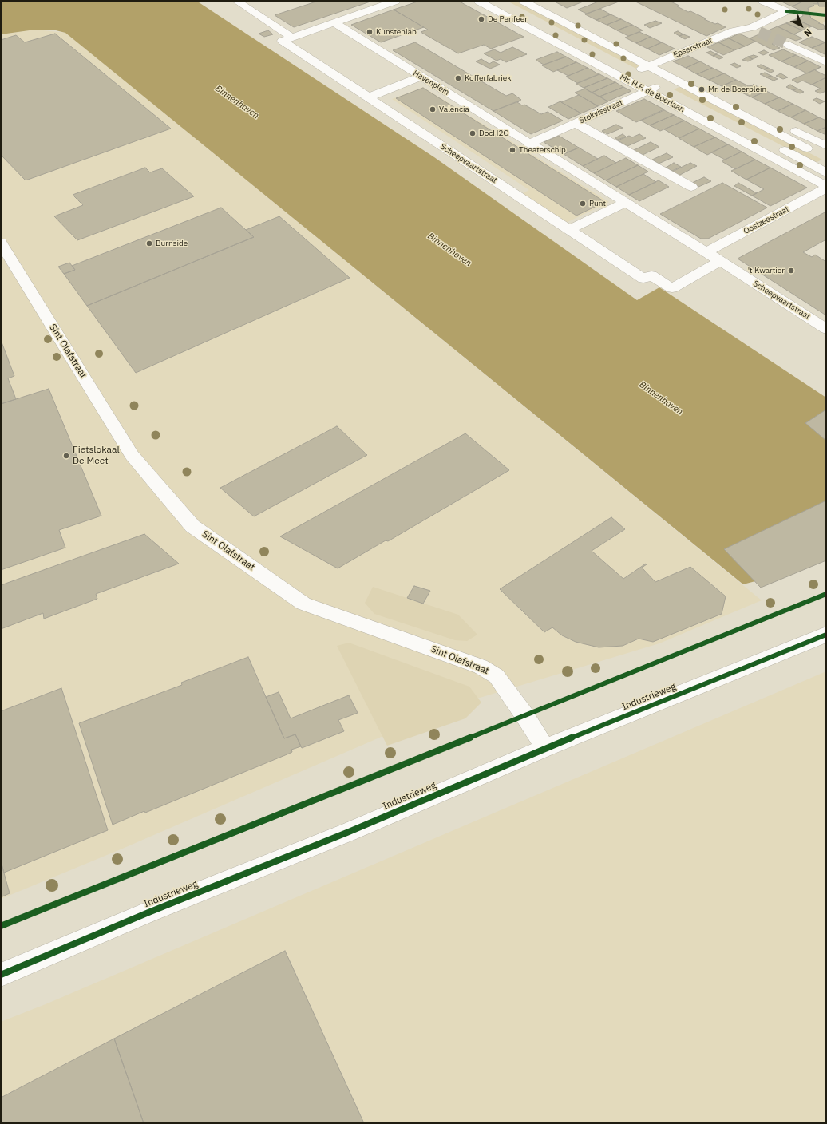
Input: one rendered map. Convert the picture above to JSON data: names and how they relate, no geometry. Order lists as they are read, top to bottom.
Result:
{
  "streets": {
    "street": [
      "Epserstraat",
      "Havenplein",
      "Mr. H.F. de Boerlaan",
      "Stokvisstraat",
      "Scheepvaartstraat",
      "Oostzeestraat",
      "Sint Olafstraat",
      "Industrieweg"
    ]
  },
  "crossings": [
    ["Epserstraat", "Mr. H.F. de Boerlaan"],
    ["Havenplein", "Stokvisstraat"],
    ["Havenplein", "Scheepvaartstraat"],
    ["Mr. H.F. de Boerlaan", "Stokvisstraat"],
    ["Mr. H.F. de Boerlaan", "Oostzeestraat"],
    ["Stokvisstraat", "Scheepvaartstraat"],
    ["Scheepvaartstraat", "Oostzeestraat"],
    ["Sint Olafstraat", "Industrieweg"]
  ],
  "water": ["Binnenhaven"],
  "places": [
    "De Perifeer",
    "Kunstenlab",
    "Kofferfabriek",
    "Mr. de Boerplein",
    "Valencia",
    "DocH2O",
    "Theaterschip",
    "Punt",
    "Burnside",
    "'t Kwartier",
    "Fietslokaal De Meet"
  ],
  "north": "bottom right"
}
